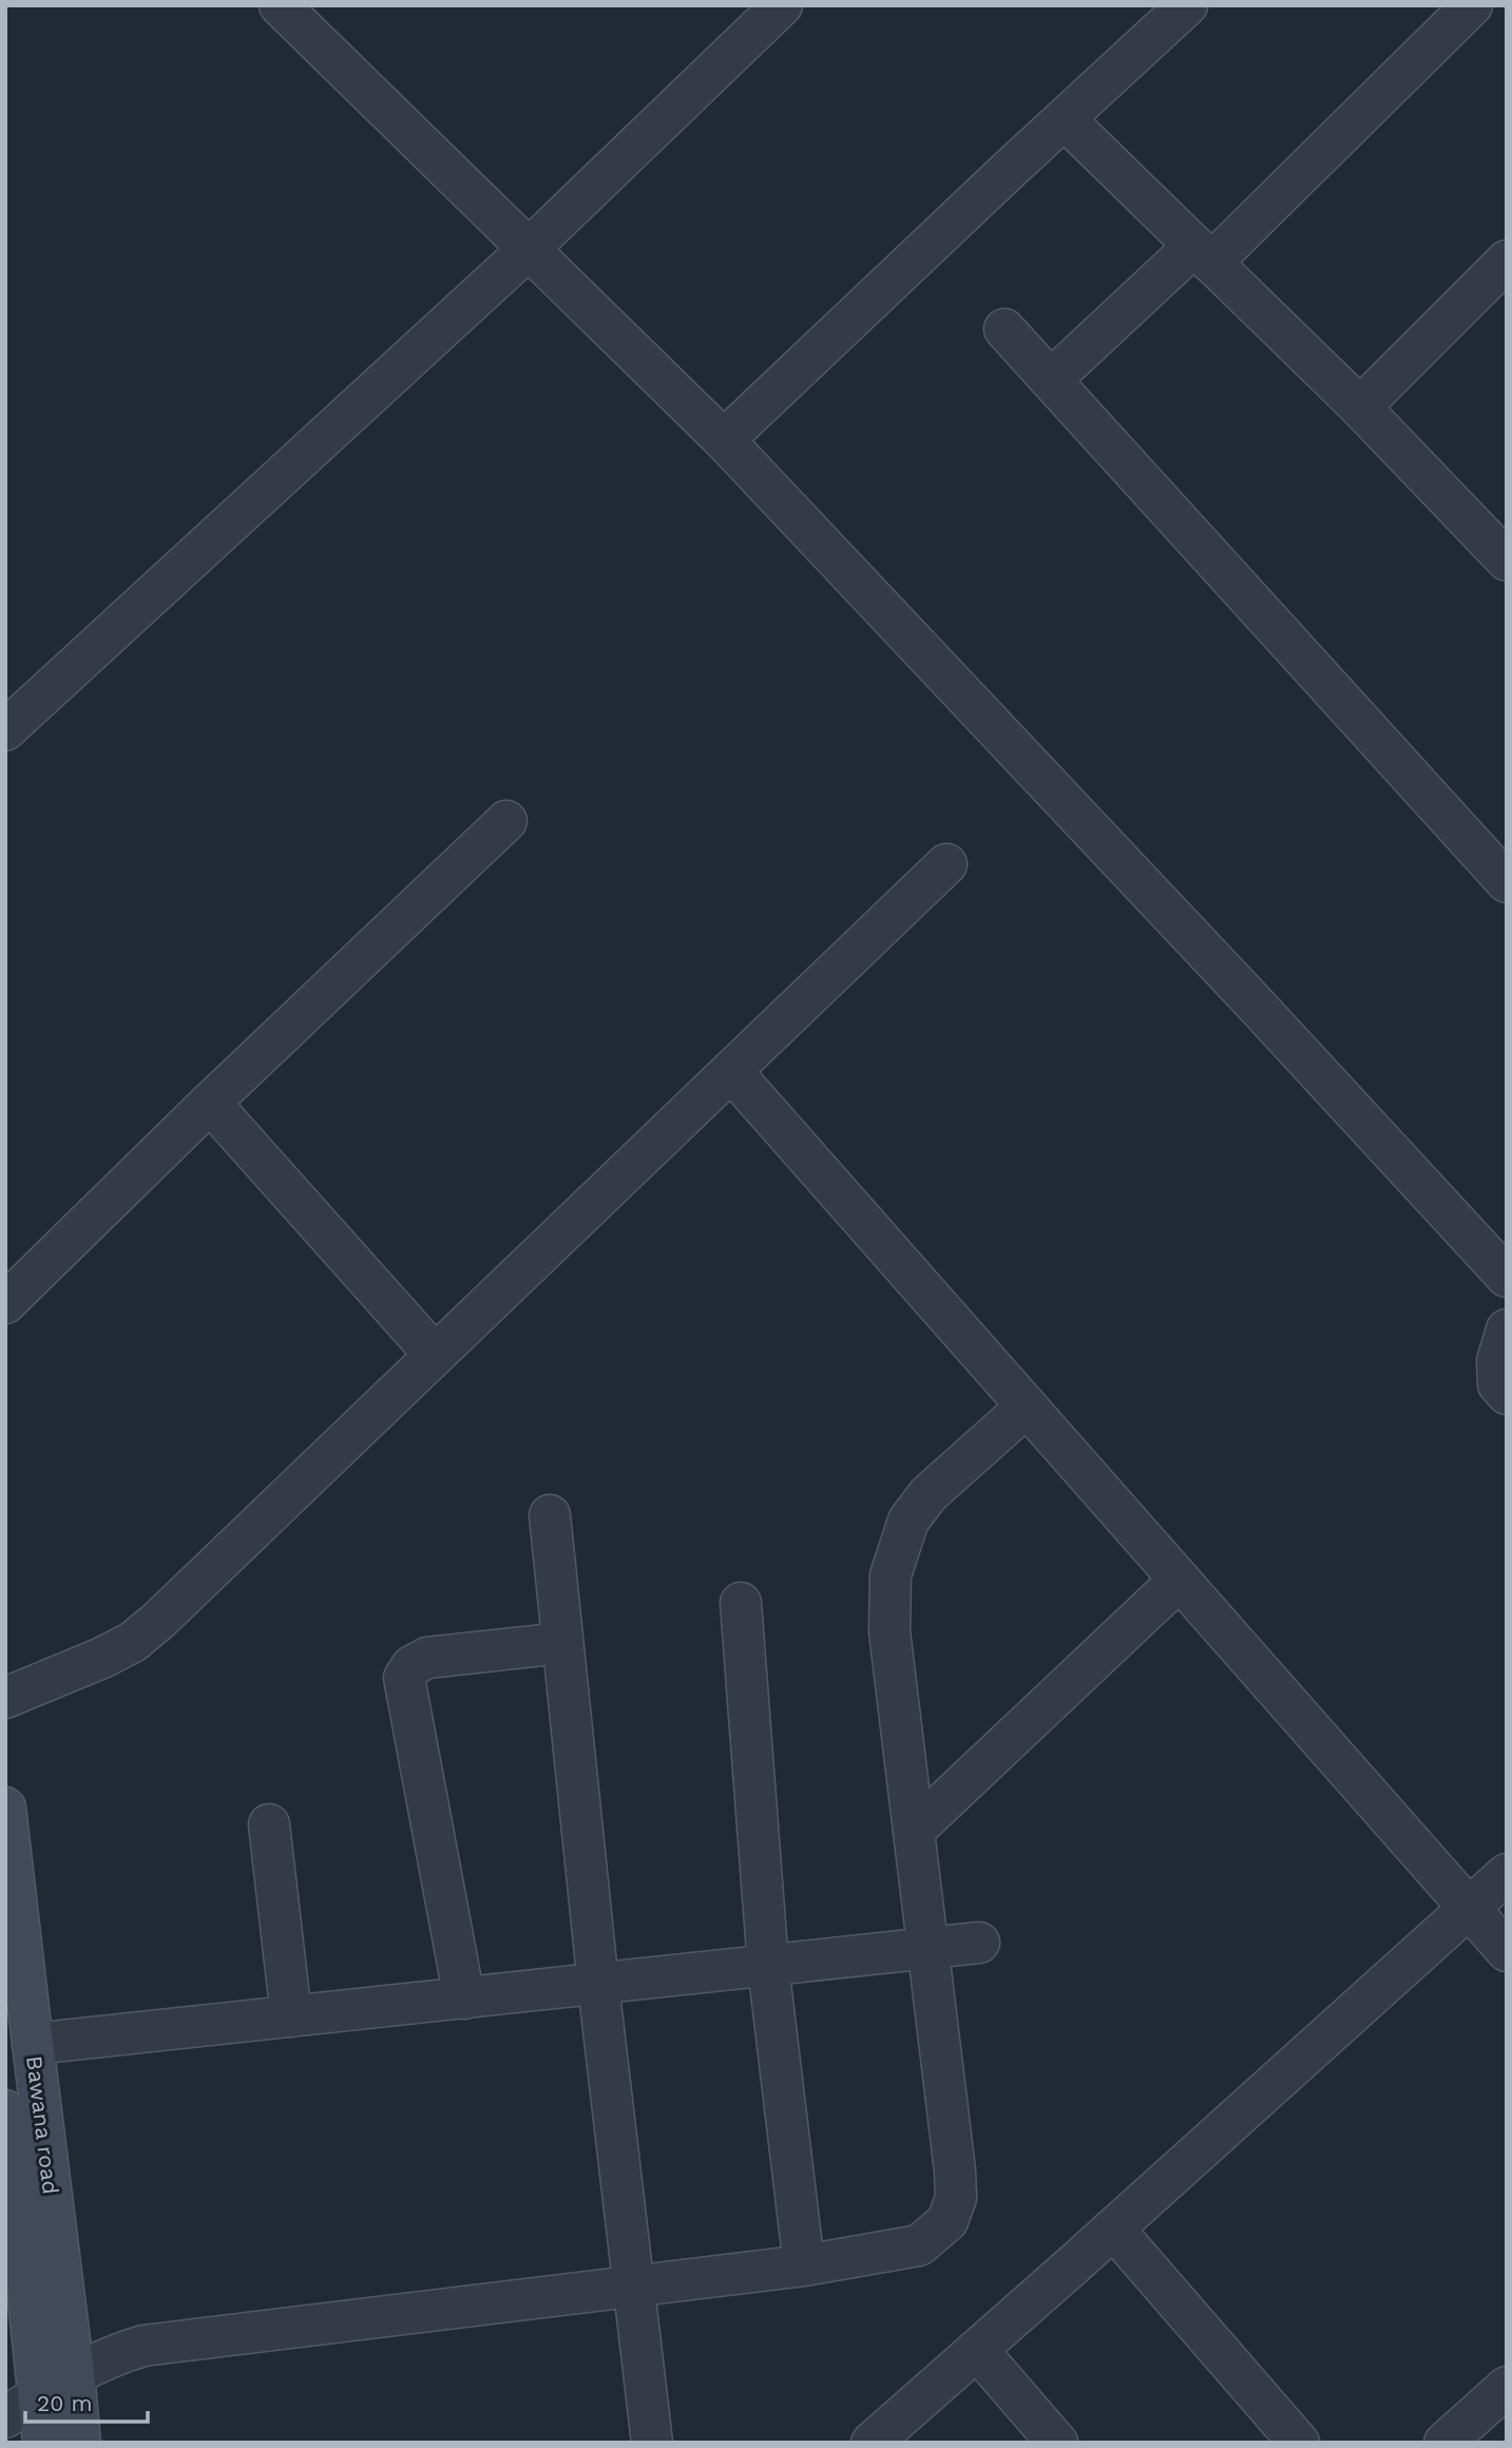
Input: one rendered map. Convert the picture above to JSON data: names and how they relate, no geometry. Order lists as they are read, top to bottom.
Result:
{
  "streets": {
    "street": ["Bawana road"]
  },
  "scale_bar": "20 m"
}
